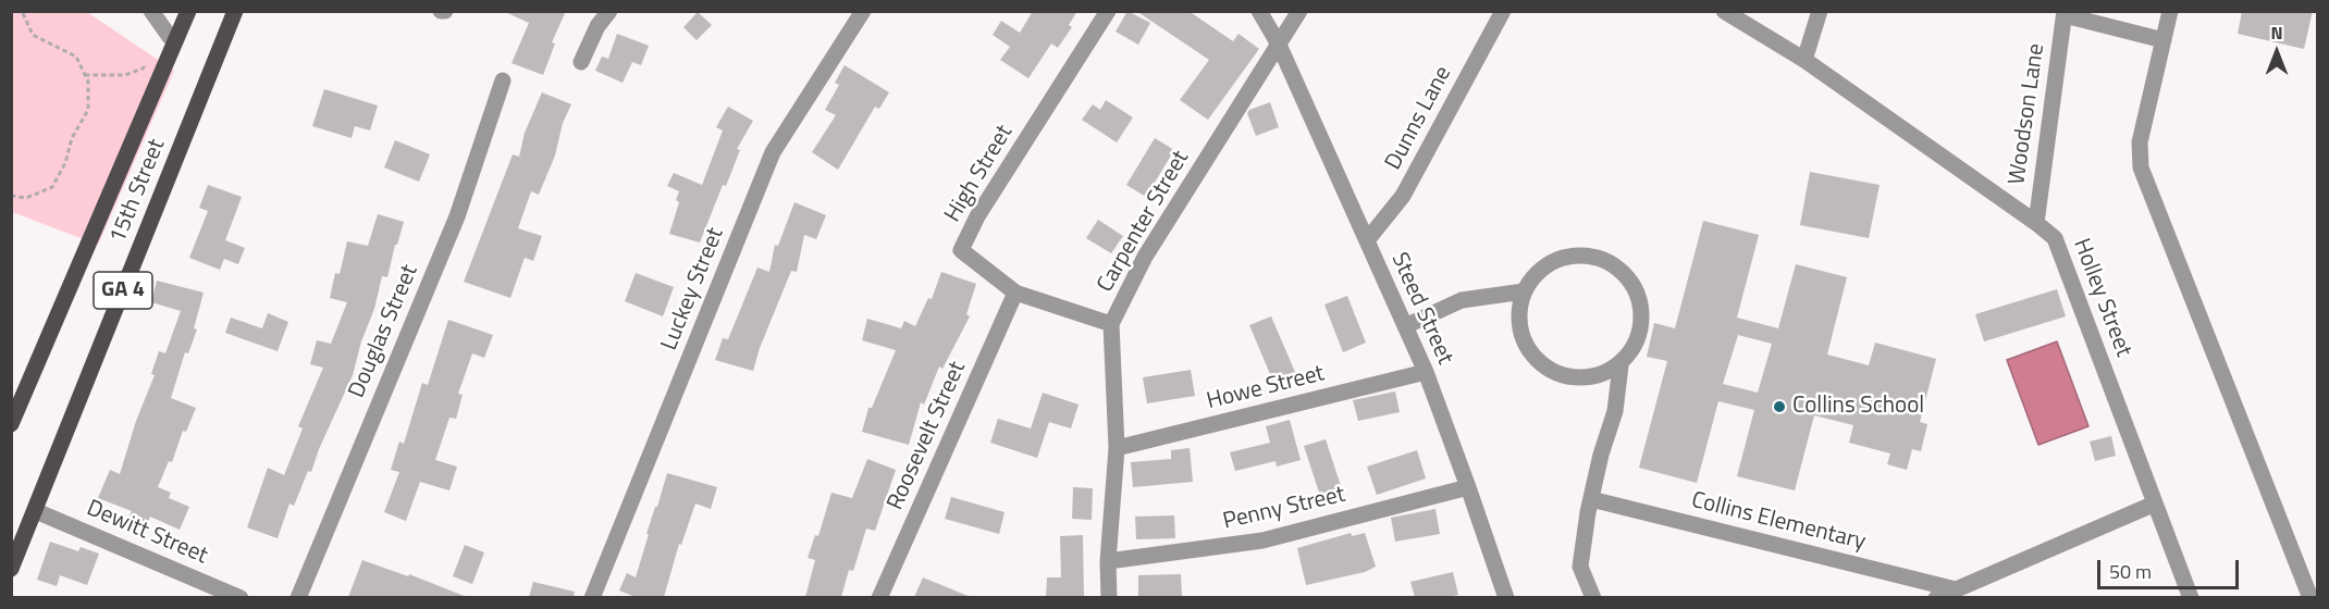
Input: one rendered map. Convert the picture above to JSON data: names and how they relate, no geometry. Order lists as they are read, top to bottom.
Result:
{
  "streets": {
    "main road": ["15th Street", "GA 4"],
    "street": [
      "Woodson Lane",
      "Dunns Lane",
      "High Street",
      "Carpenter Street",
      "Luckey Street",
      "Holley Street",
      "Steed Street",
      "Douglas Street",
      "Howe Street",
      "Roosevelt Street",
      "Penny Street",
      "Collins Elementary",
      "Dewitt Street"
    ]
  },
  "crossings": [
    ["Woodson Lane", "Holley Street"],
    ["Dunns Lane", "Steed Street"],
    ["High Street", "Carpenter Street"],
    ["High Street", "Roosevelt Street"],
    ["15th Street", "Dewitt Street"],
    ["Carpenter Street", "Steed Street"],
    ["Carpenter Street", "Howe Street"],
    ["Carpenter Street", "Penny Street"],
    ["Steed Street", "Howe Street"],
    ["Steed Street", "Penny Street"]
  ],
  "places": ["Collins School"],
  "scale_bar": "50 m",
  "north": "top"
}
